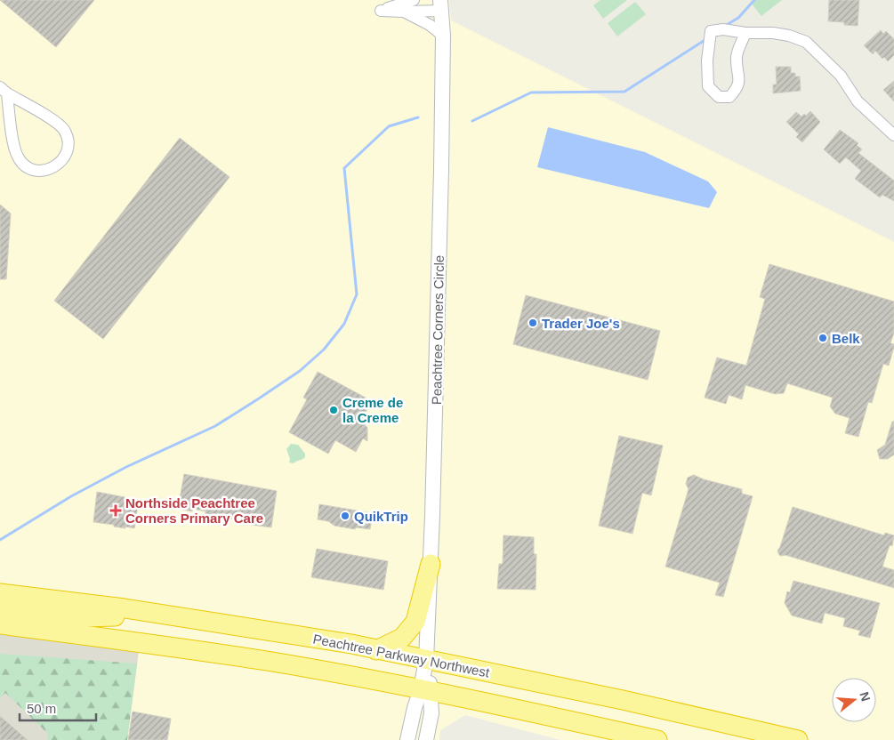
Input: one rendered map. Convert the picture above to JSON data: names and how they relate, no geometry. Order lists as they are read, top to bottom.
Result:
{
  "streets": {
    "highway": ["Peachtree Parkway Northwest"],
    "street": ["Peachtree Corners Circle"]
  },
  "crossings": [
    ["Peachtree Corners Circle", "Peachtree Parkway Northwest"]
  ],
  "places": {
    "other": [
      "Trader Joe's",
      "Belk",
      "Creme de la Creme",
      "QuikTrip"
    ],
    "health": ["Northside Peachtree Corners Primary Care"]
  },
  "scale_bar": "50 m",
  "north": "right"
}
